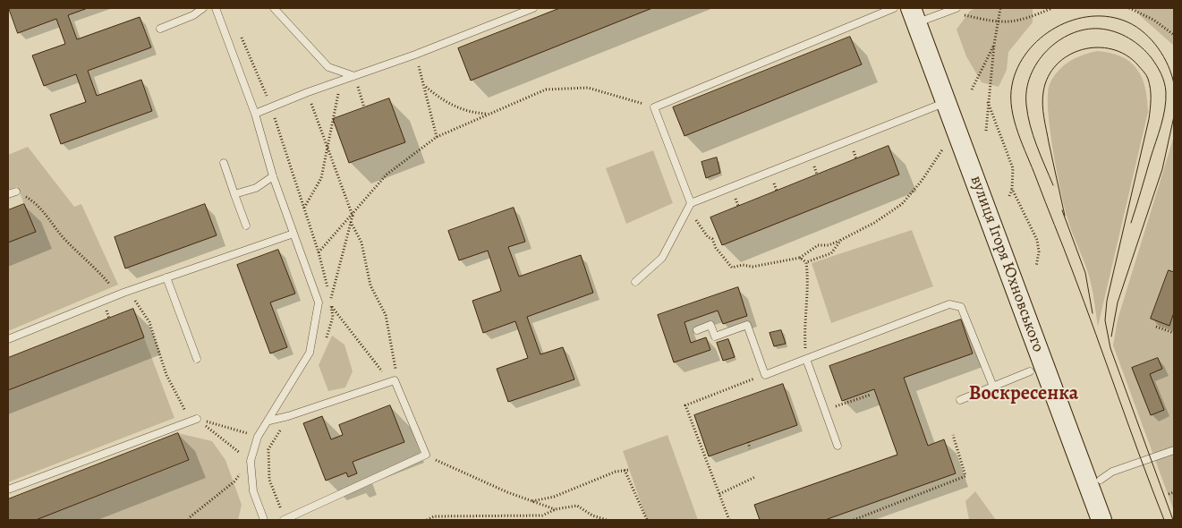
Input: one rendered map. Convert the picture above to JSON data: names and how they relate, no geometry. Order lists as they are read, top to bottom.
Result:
{
  "streets": {
    "street": ["вулиця Ігоря Юхновського"]
  },
  "districts": ["Воскресенка"]
}
